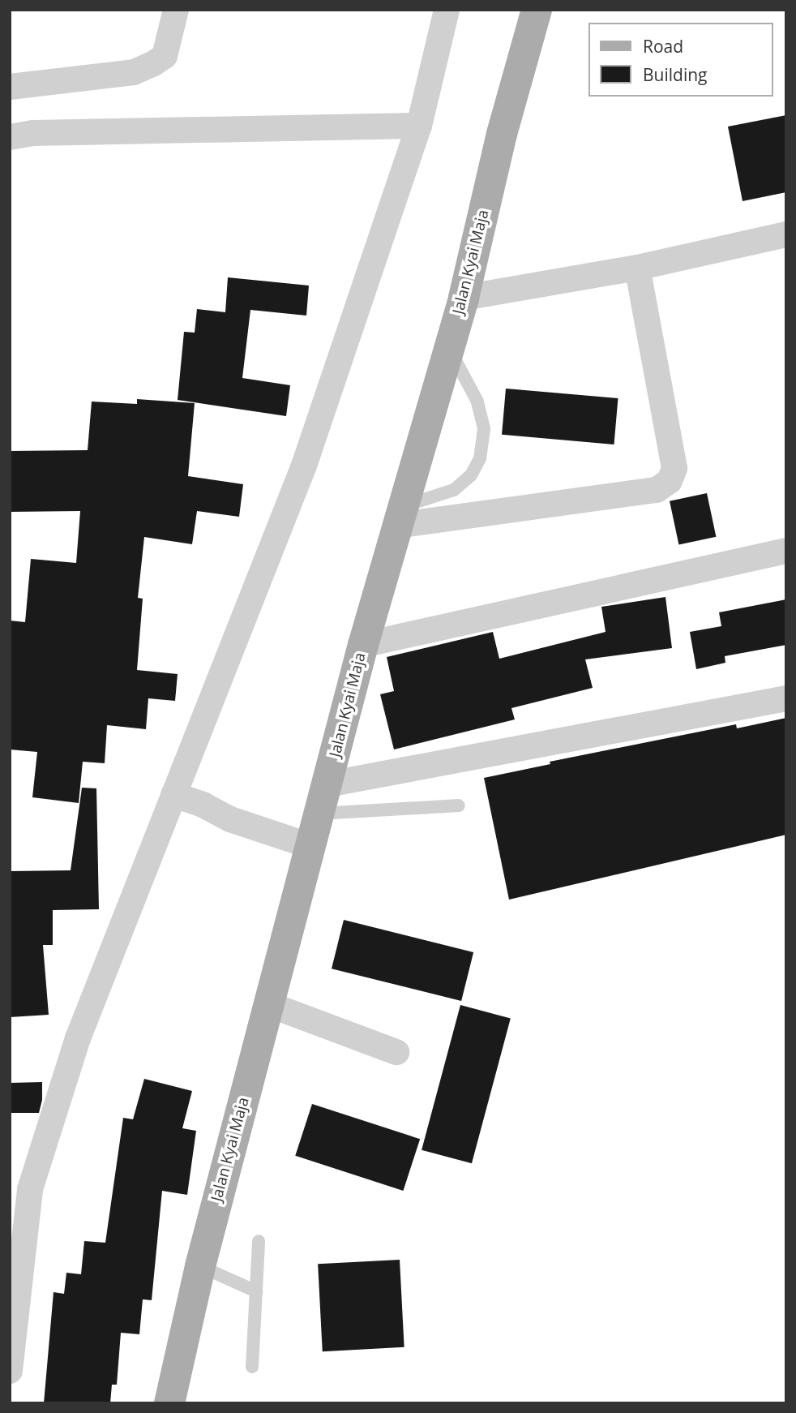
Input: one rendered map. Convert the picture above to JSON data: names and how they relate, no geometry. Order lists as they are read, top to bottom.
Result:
{
  "streets": {
    "main road": ["Jalan Kyai Maja"]
  },
  "legend": ["Road", "Building"]
}
